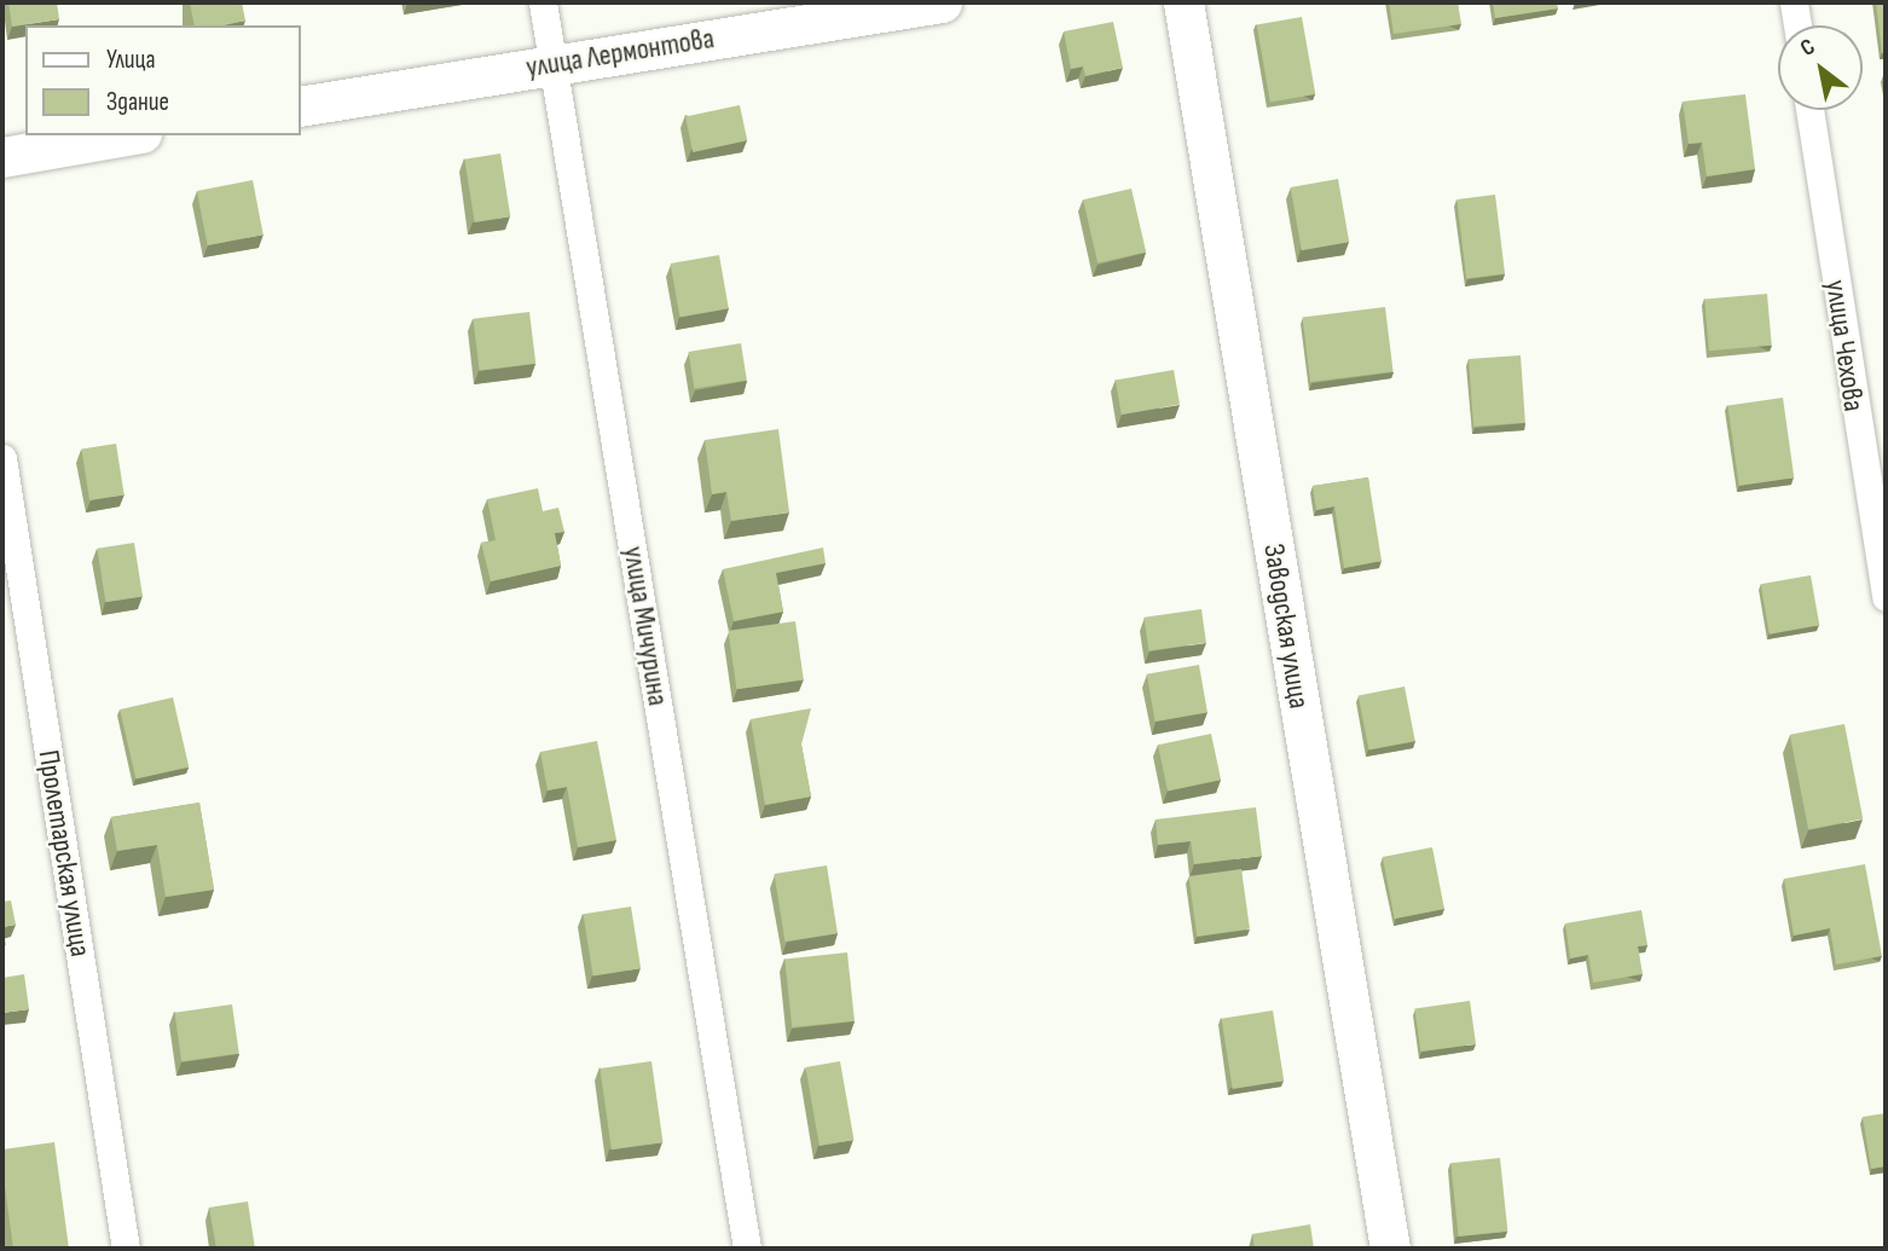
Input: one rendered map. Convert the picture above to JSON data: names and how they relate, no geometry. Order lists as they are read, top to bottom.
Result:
{
  "streets": {
    "street": [
      "улица Лермонтова",
      "улица Чехова",
      "улица Мичурина",
      "Заводская улица",
      "Пролетарская улица"
    ]
  },
  "crossings": [
    ["улица Лермонтова", "улица Мичурина"]
  ],
  "legend": ["Улица", "Здание"],
  "north": "top left"
}
